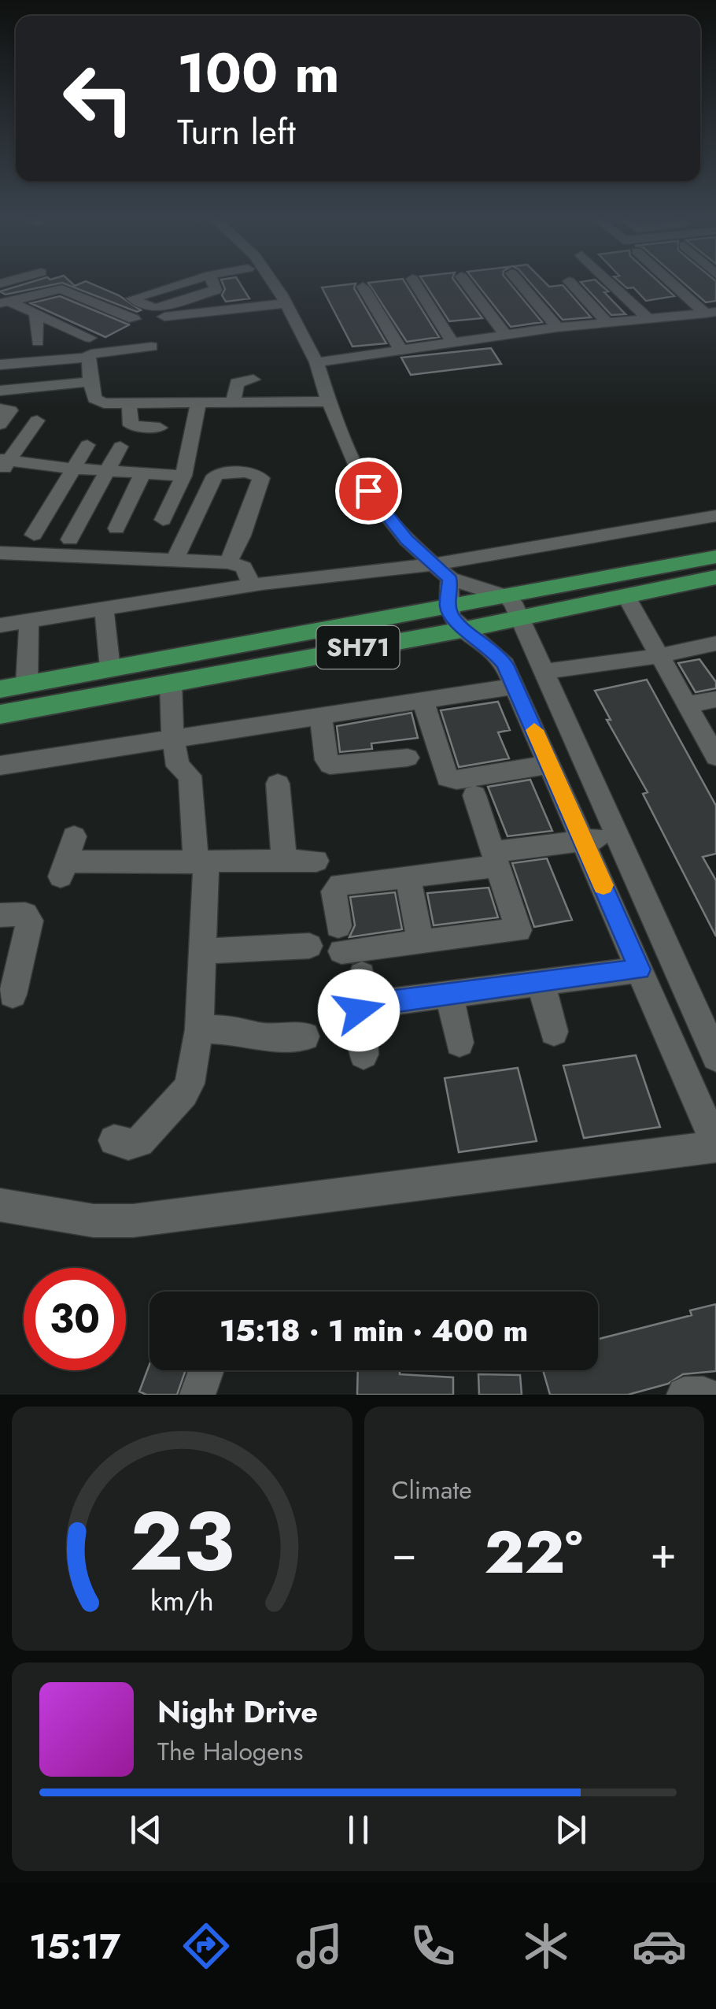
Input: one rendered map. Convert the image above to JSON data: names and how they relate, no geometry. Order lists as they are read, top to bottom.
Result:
{
  "streets": {
    "main road": ["SH71"]
  },
  "page": {
    "turn": ["100 m", "Turn left"],
    "limit": "30",
    "trip": "15:18 · 1 min · 400 m",
    "tile": "Climate",
    "heat": ["−", "22°", "+"],
    "song": ["Night Drive", "The Halogens"],
    "tabs": "15:17",
    "gauge": ["23", "km/h"]
  }
}
